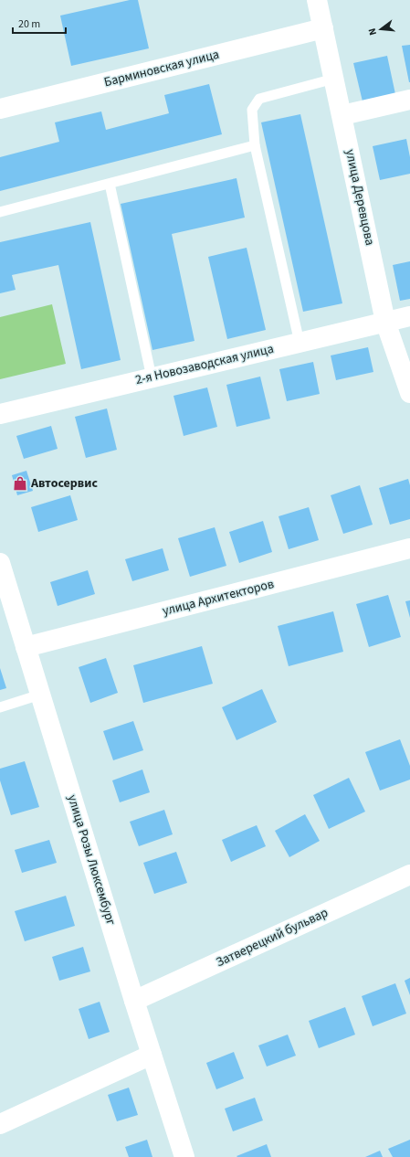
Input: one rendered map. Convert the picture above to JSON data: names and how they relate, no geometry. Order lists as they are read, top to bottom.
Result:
{
  "streets": {
    "street": [
      "Барминовская улица",
      "улица Деревцова",
      "2-я Новозаводская улица",
      "улица Архитекторов",
      "улица Розы Люксембург",
      "Затверецкий бульвар"
    ]
  },
  "crossings": [
    ["Барминовская улица", "улица Деревцова"],
    ["улица Деревцова", "2-я Новозаводская улица"],
    ["улица Архитекторов", "улица Розы Люксембург"],
    ["улица Розы Люксембург", "Затверецкий бульвар"]
  ],
  "places": {
    "shop": ["Автосервис"]
  },
  "scale_bar": "20 m",
  "north": "left"
}
